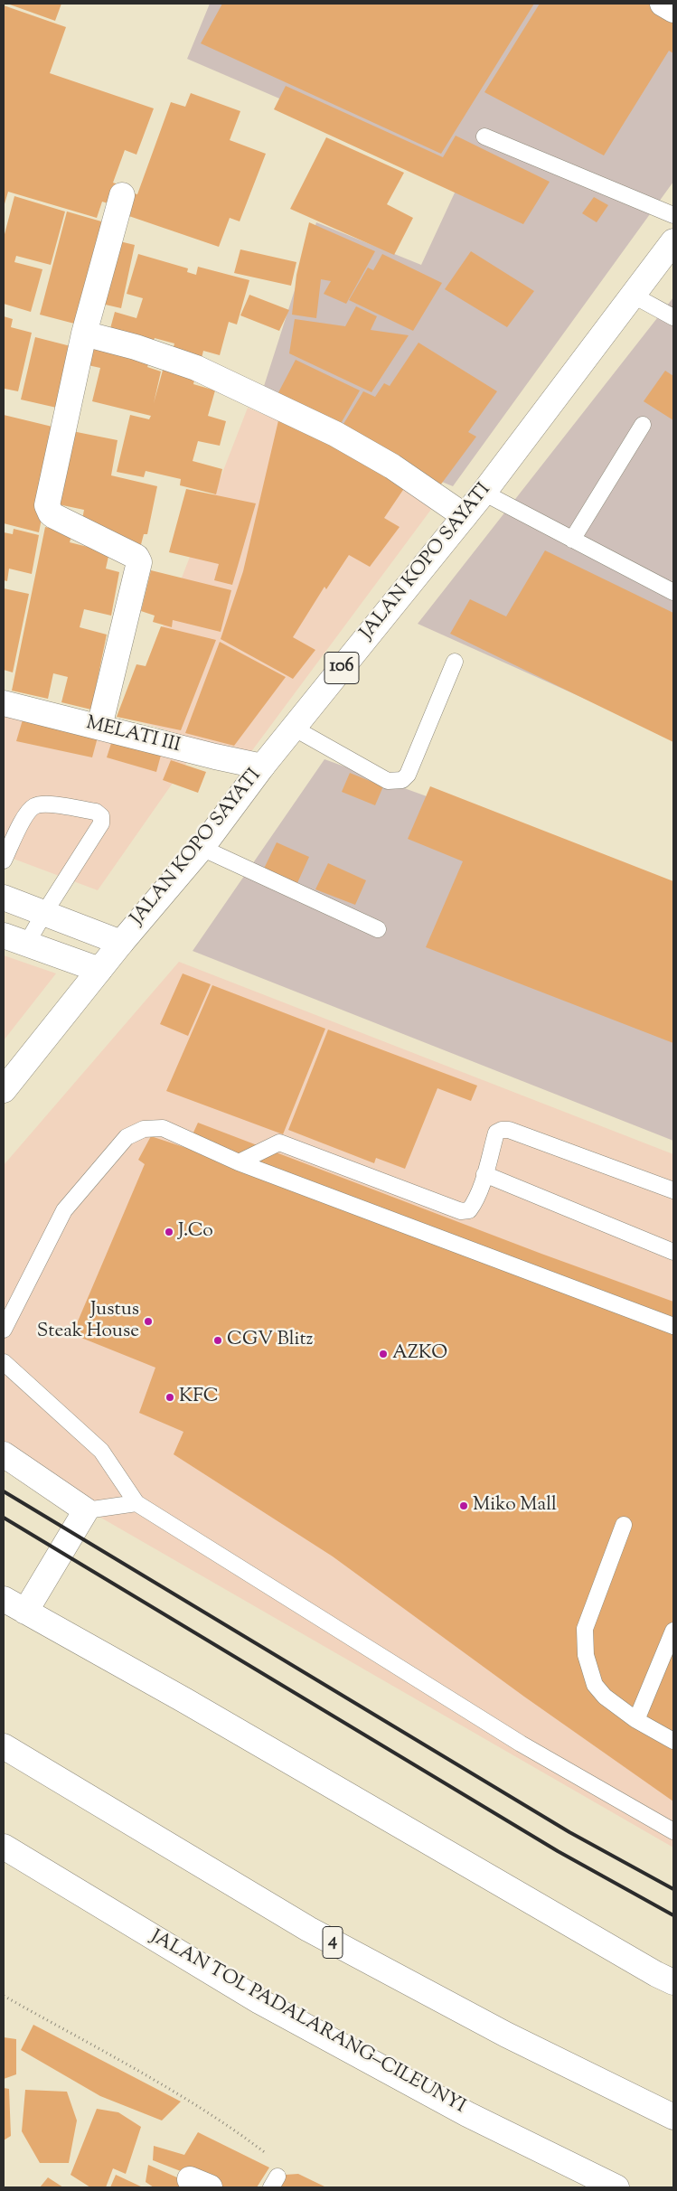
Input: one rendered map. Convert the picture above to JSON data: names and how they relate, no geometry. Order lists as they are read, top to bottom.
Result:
{
  "streets": {
    "main road": [
      "JALAN KOPO SAYATI",
      "106",
      "MELATI III",
      "4",
      "JALAN TOL PADALARANG–CILEUNYI"
    ]
  },
  "crossings": [
    ["JALAN KOPO SAYATI", "MELATI III"]
  ],
  "places": [
    "J.Co",
    "Justus Steak House",
    "CGV Blitz",
    "AZKO",
    "KFC",
    "Miko Mall"
  ]
}
